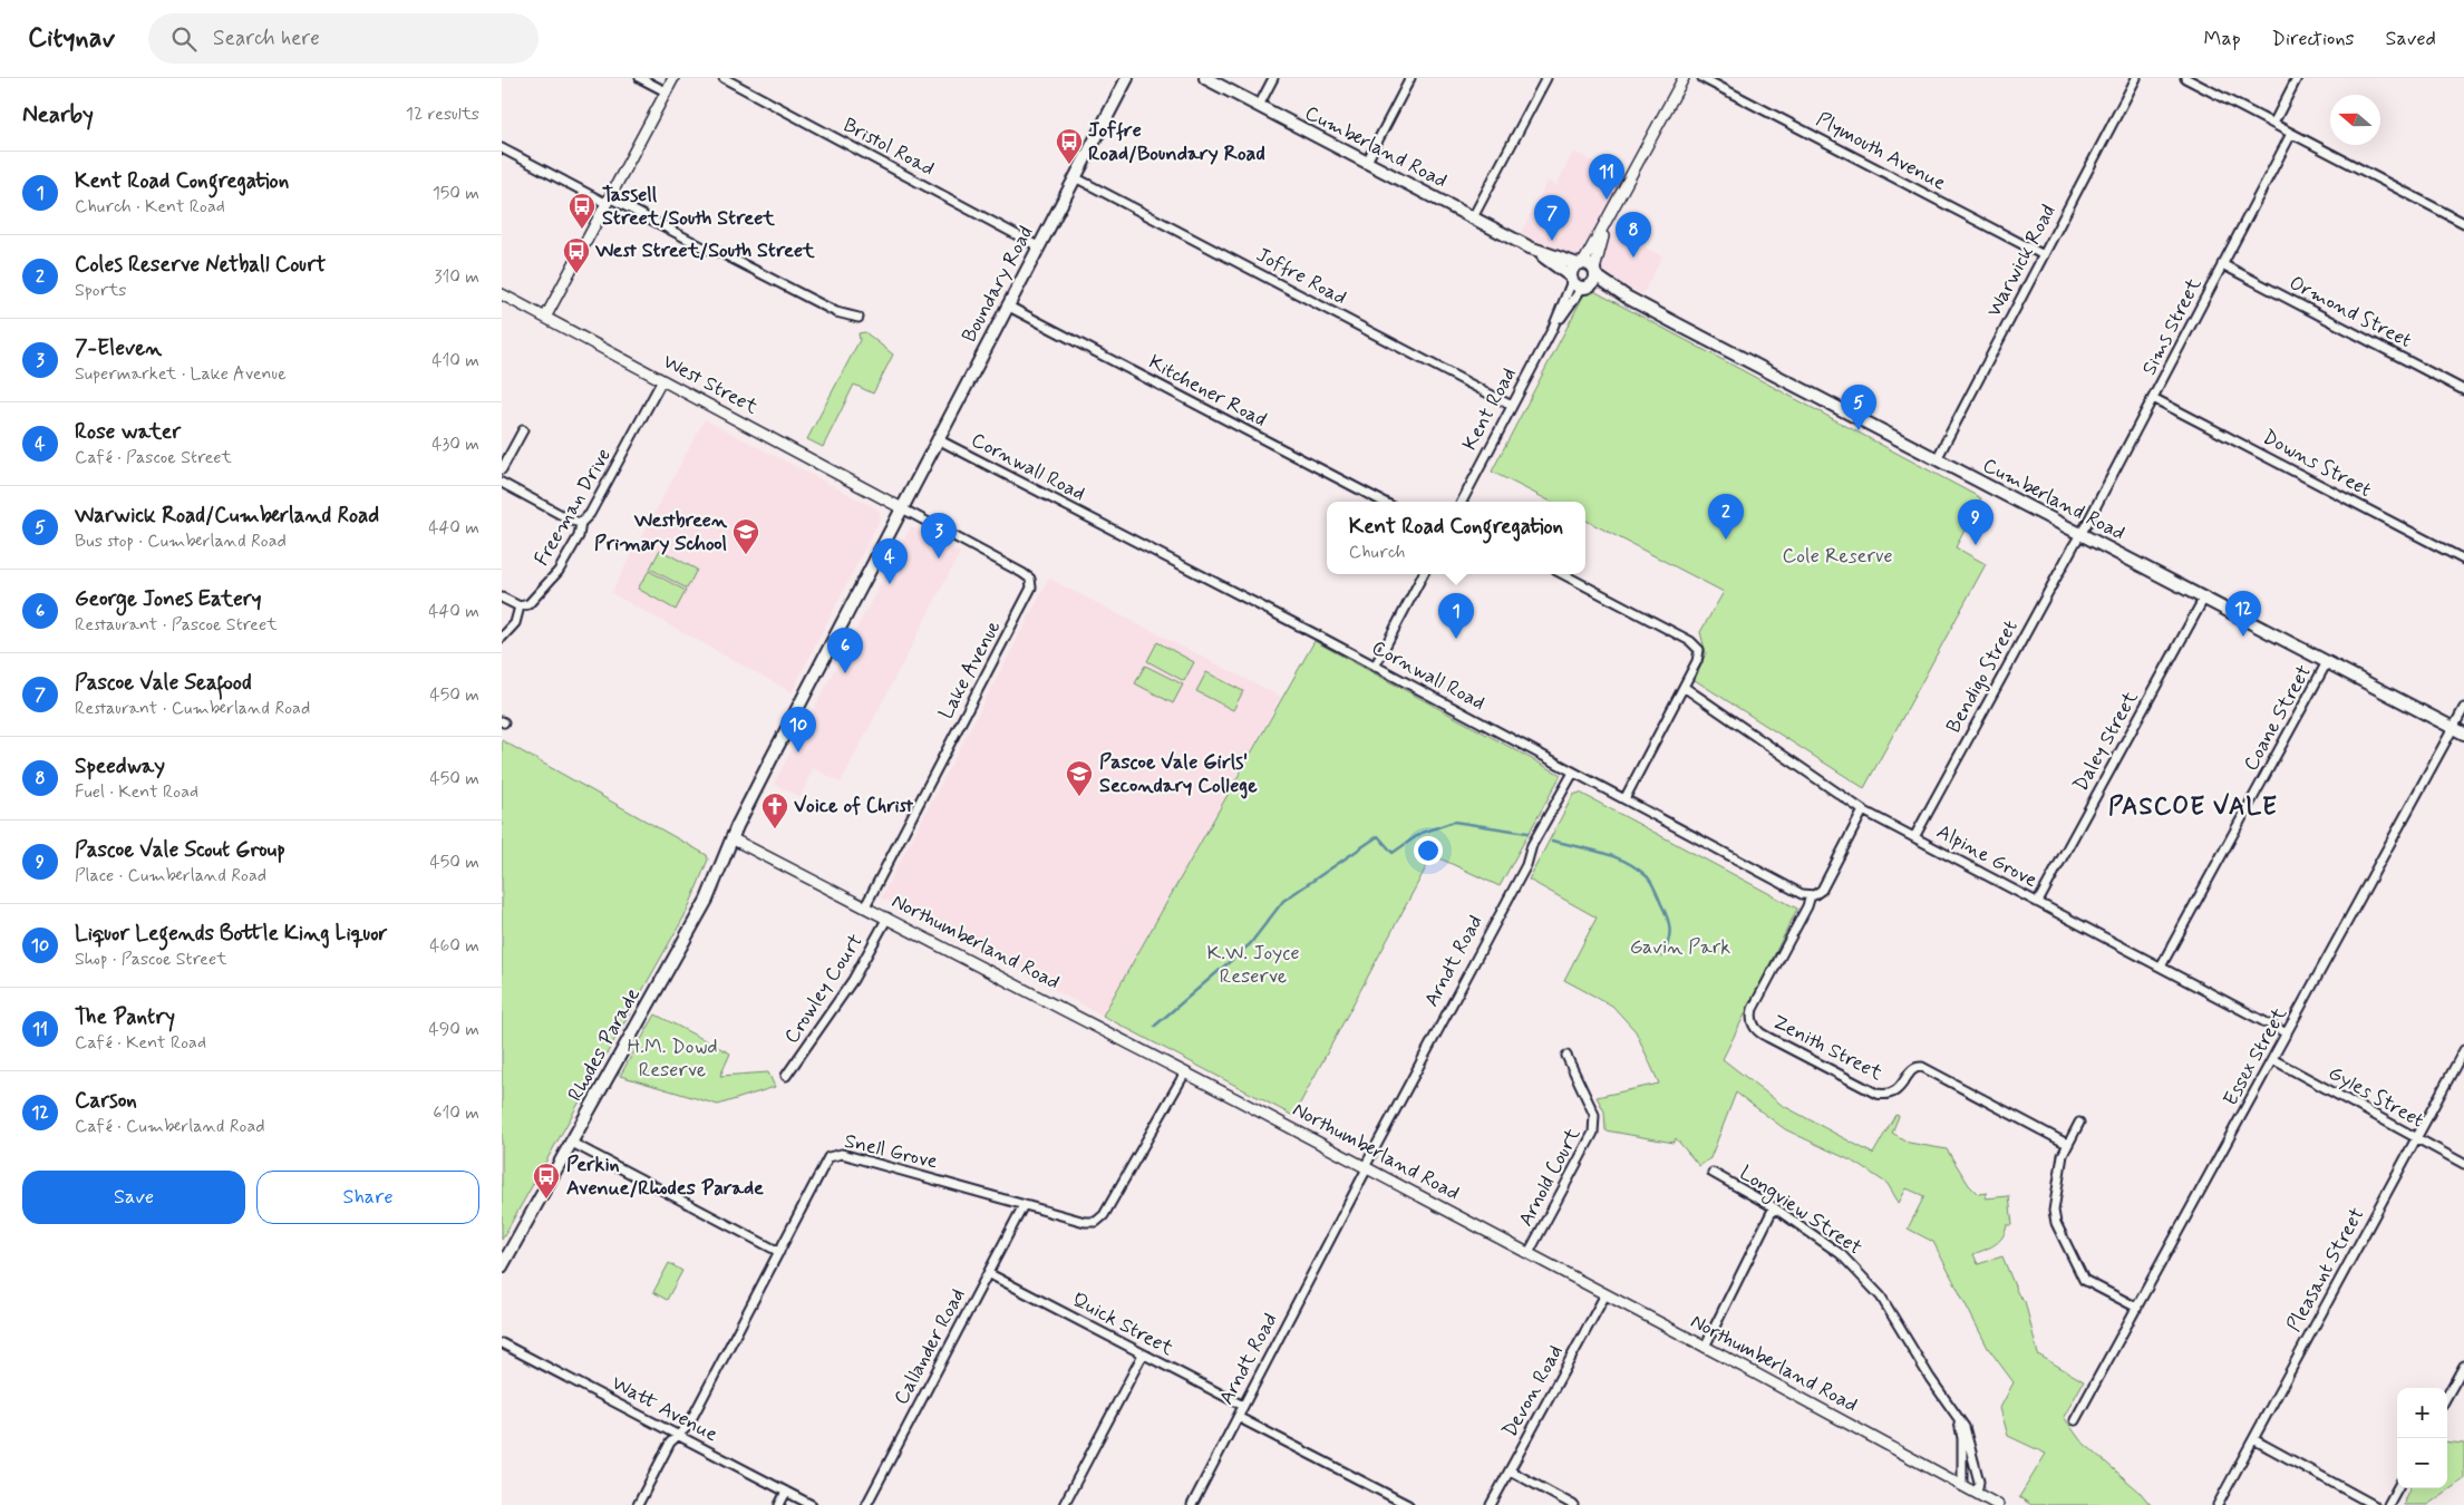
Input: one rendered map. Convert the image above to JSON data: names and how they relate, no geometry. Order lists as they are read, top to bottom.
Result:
{
  "streets": {
    "main road": ["Cumberland Road", "Boundary Road", "Rhodes Parade"],
    "street": [
      "Bristol Road",
      "Plymouth Avenue",
      "Warwick Road",
      "Joffre Road",
      "Ormond Street",
      "Sims Street",
      "West Street",
      "Kitchener Road",
      "Kent Road",
      "Downs Street",
      "Cornwall Road",
      "Freeman Drive",
      "Lake Avenue",
      "Bendigo Street",
      "Coane Street",
      "Daley Street",
      "Alpine Grove",
      "Northumberland Road",
      "Arndt Road",
      "Crowley Court",
      "Zenith Street",
      "Essex Street",
      "Gyles Street",
      "Snell Grove",
      "Arnold Court",
      "Longview Street",
      "Pleasant Street",
      "Quick Street",
      "Callander Road",
      "Devon Road",
      "Watt Avenue"
    ]
  },
  "crossings": [
    ["Bristol Road", "Boundary Road"],
    ["Cumberland Road", "Warwick Road"],
    ["Cumberland Road", "Sims Street"],
    ["Cumberland Road", "Kent Road"],
    ["Cumberland Road", "Bendigo Street"],
    ["Cumberland Road", "Coane Street"],
    ["Cumberland Road", "Daley Street"],
    ["Cumberland Road", "Essex Street"],
    ["Plymouth Avenue", "Warwick Road"],
    ["Joffre Road", "Boundary Road"],
    ["Joffre Road", "Kent Road"],
    ["Boundary Road", "West Street"],
    ["Boundary Road", "Kitchener Road"],
    ["Boundary Road", "Cornwall Road"],
    ["Boundary Road", "Lake Avenue"],
    ["Boundary Road", "Rhodes Parade"],
    ["Ormond Street", "Sims Street"],
    ["Sims Street", "Downs Street"],
    ["Sims Street", "Bendigo Street"],
    ["West Street", "Freeman Drive"],
    ["West Street", "Lake Avenue"],
    ["West Street", "Rhodes Parade"],
    ["Cornwall Road", "Arndt Road"],
    ["Cornwall Road", "Zenith Street"],
    ["Lake Avenue", "Northumberland Road"],
    ["Lake Avenue", "Rhodes Parade"],
    ["Bendigo Street", "Alpine Grove"],
    ["Coane Street", "Alpine Grove"],
    ["Daley Street", "Alpine Grove"],
    ["Alpine Grove", "Essex Street"],
    ["Northumberland Road", "Arndt Road"],
    ["Northumberland Road", "Crowley Court"],
    ["Northumberland Road", "Rhodes Parade"],
    ["Northumberland Road", "Snell Grove"],
    ["Northumberland Road", "Arnold Court"],
    ["Northumberland Road", "Longview Street"],
    ["Northumberland Road", "Devon Road"],
    ["Arndt Road", "Quick Street"],
    ["Essex Street", "Gyles Street"],
    ["Gyles Street", "Pleasant Street"],
    ["Snell Grove", "Callander Road"],
    ["Snell Grove", "Watt Avenue"],
    ["Quick Street", "Callander Road"]
  ],
  "districts": ["PASCOE VALE"],
  "parks": [
    "Cole Reserve",
    "Gavin Park",
    "K.W. Joyce Reserve",
    "H.M. Dowd Reserve"
  ],
  "places": {
    "bus stop": [
      "Joffre Road/Boundary Road",
      "Tassell Street/South Street",
      "West Street/South Street",
      "Perkin Avenue/Rhodes Parade"
    ],
    "school or university": ["Westbreen Primary School", "Pascoe Vale Girls' Secondary College"],
    "church": ["Voice of Christ"]
  },
  "north": "left",
  "page": {
    "header": "Citynav",
    "search": "Search here",
    "nav": ["Map", "Directions", "Saved"],
    "heading": ["Nearby", "12 results"],
    "list": [
      {
        "mark": "1",
        "name": "Kent Road Congregation",
        "note": "Church · Kent Road",
        "value": "150 m"
      },
      {
        "mark": "2",
        "name": "Coles Reserve Netball Court",
        "note": "Sports",
        "value": "310 m"
      },
      {
        "mark": "3",
        "name": "7-Eleven",
        "note": "Supermarket · Lake Avenue",
        "value": "410 m"
      },
      {
        "mark": "4",
        "name": "Rose water",
        "note": "Café · Pascoe Street",
        "value": "430 m"
      },
      {
        "mark": "5",
        "name": "Warwick Road/Cumberland Road",
        "note": "Bus stop · Cumberland Road",
        "value": "440 m"
      },
      {
        "mark": "6",
        "name": "George Jones Eatery",
        "note": "Restaurant · Pascoe Street",
        "value": "440 m"
      },
      {
        "mark": "7",
        "name": "Pascoe Vale Seafood",
        "note": "Restaurant · Cumberland Road",
        "value": "450 m"
      },
      {
        "mark": "8",
        "name": "Speedway",
        "note": "Fuel · Kent Road",
        "value": "450 m"
      },
      {
        "mark": "9",
        "name": "Pascoe Vale Scout Group",
        "note": "Place · Cumberland Road",
        "value": "450 m"
      },
      {
        "mark": "10",
        "name": "Liquor Legends Bottle King Liquor",
        "note": "Shop · Pascoe Street",
        "value": "460 m"
      },
      {
        "mark": "11",
        "name": "The Pantry",
        "note": "Café · Kent Road",
        "value": "490 m"
      },
      {
        "mark": "12",
        "name": "Carson",
        "note": "Café · Cumberland Road",
        "value": "610 m"
      }
    ],
    "pins": [
      "11",
      "7",
      "8",
      "5",
      "2",
      "9",
      "3",
      "4",
      "12",
      "1",
      "6",
      "10"
    ],
    "popup": ["Kent Road Congregation", "Church"],
    "buttons": ["Save", "Share"],
    "map_buttons": ["+", "−"]
  }
}
